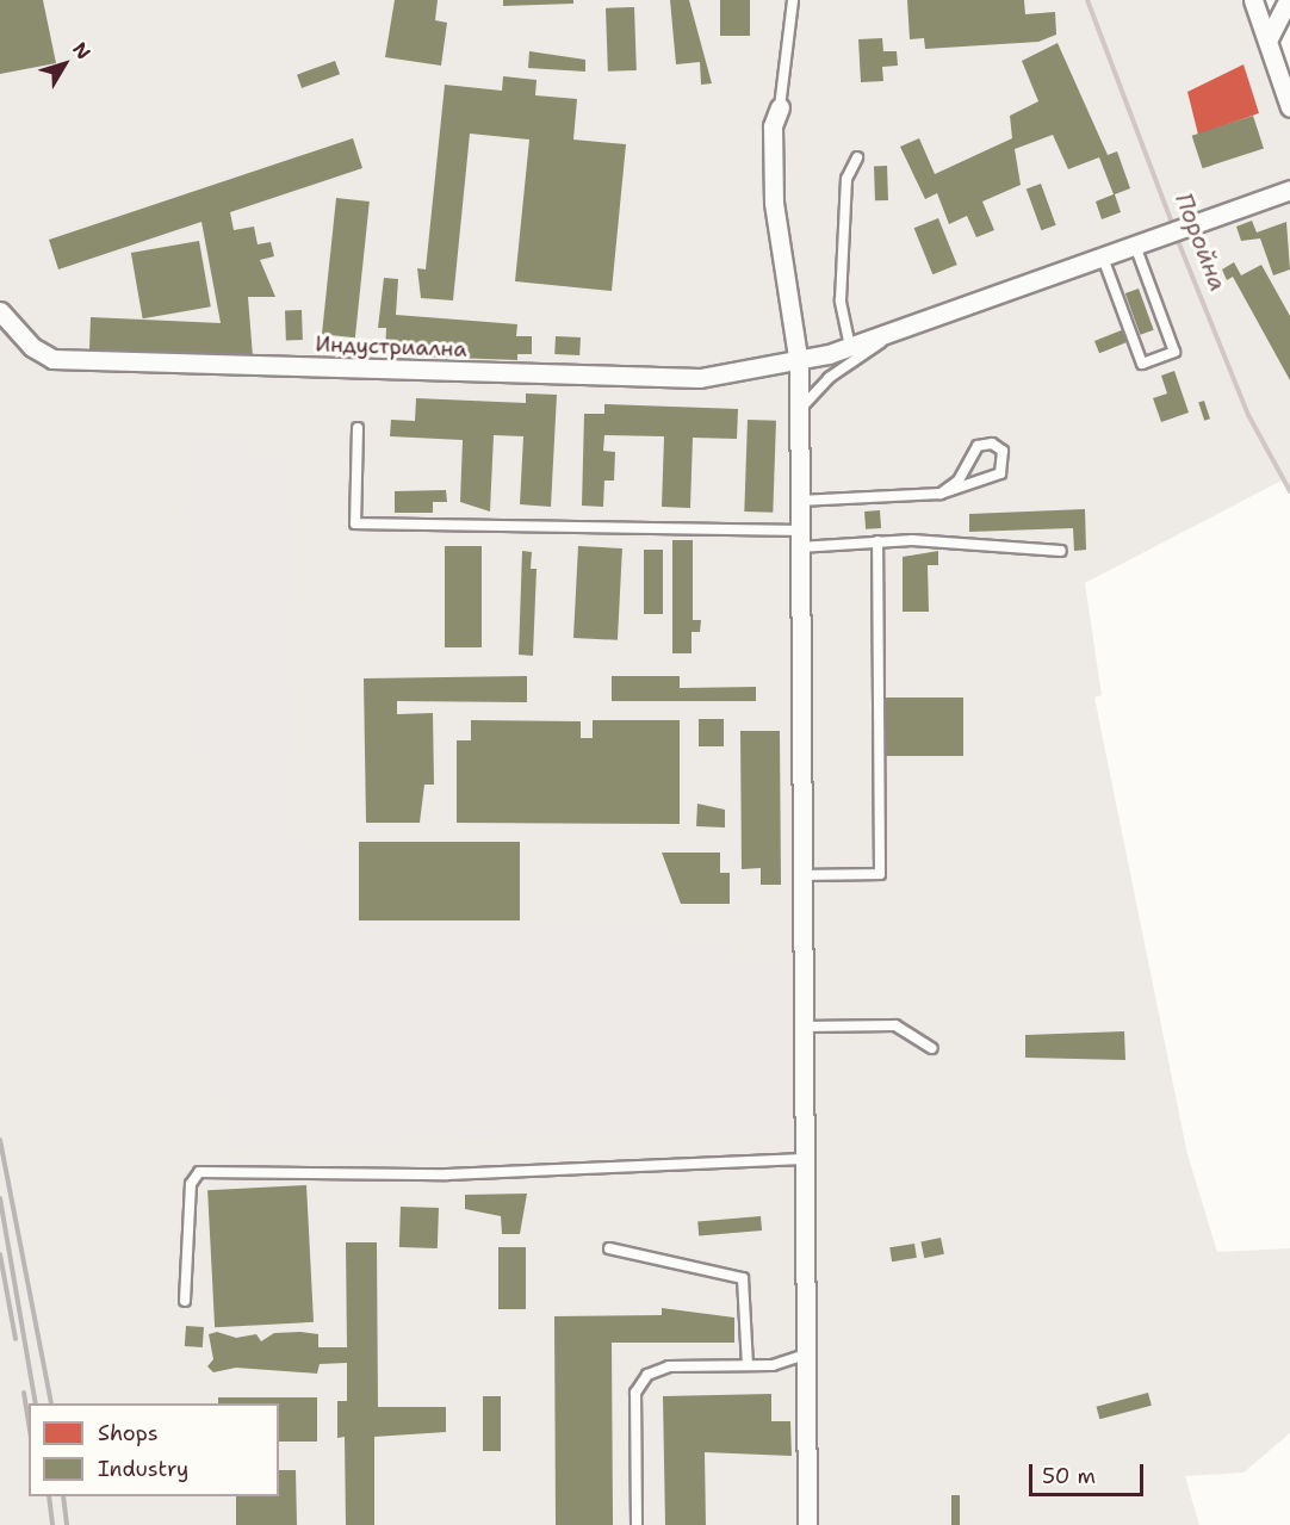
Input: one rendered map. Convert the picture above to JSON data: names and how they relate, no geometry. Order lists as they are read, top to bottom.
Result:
{
  "streets": {
    "street": ["Индустриална"]
  },
  "water": ["Поройна"],
  "legend": ["Shops", "Industry"],
  "scale_bar": "50 m",
  "north": "top right"
}
